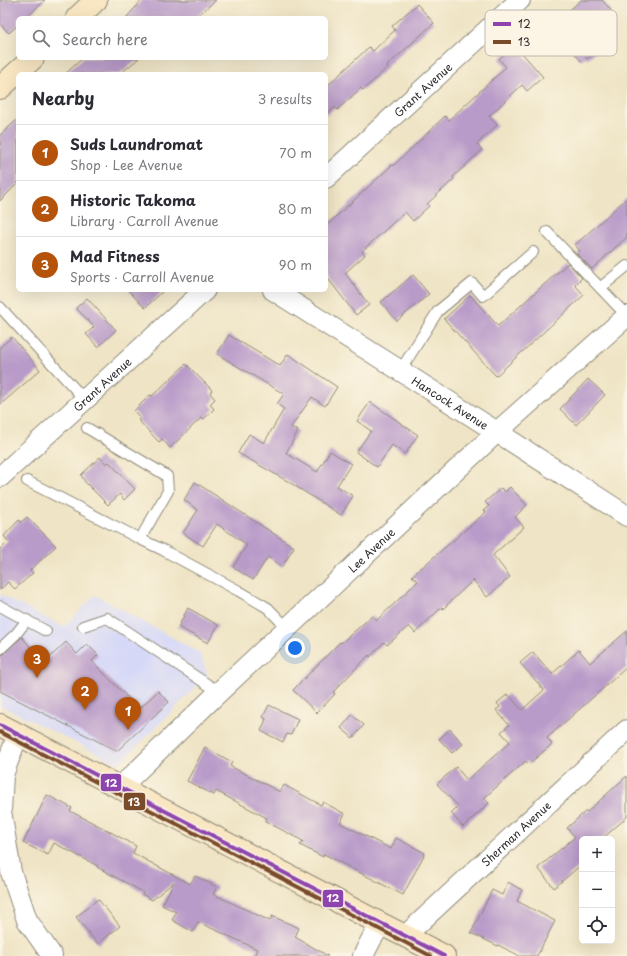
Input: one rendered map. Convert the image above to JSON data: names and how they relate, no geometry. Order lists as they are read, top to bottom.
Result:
{
  "streets": {
    "street": [
      "Grant Avenue",
      "Hancock Avenue",
      "Lee Avenue",
      "Sherman Avenue"
    ]
  },
  "crossings": [
    ["Hancock Avenue", "Lee Avenue"]
  ],
  "lines": ["transit line 12", "transit line 13"],
  "legend": ["12", "13"],
  "page": {
    "search": "Search here",
    "heading": ["Nearby", "3 results"],
    "list": [
      {
        "mark": "1",
        "name": "Suds Laundromat",
        "note": "Shop · Lee Avenue",
        "value": "70 m"
      },
      {
        "mark": "2",
        "name": "Historic Takoma",
        "note": "Library · Carroll Avenue",
        "value": "80 m"
      },
      {
        "mark": "3",
        "name": "Mad Fitness",
        "note": "Sports · Carroll Avenue",
        "value": "90 m"
      }
    ],
    "pins": ["3", "2", "1"],
    "map_buttons": ["+", "−"]
  }
}
